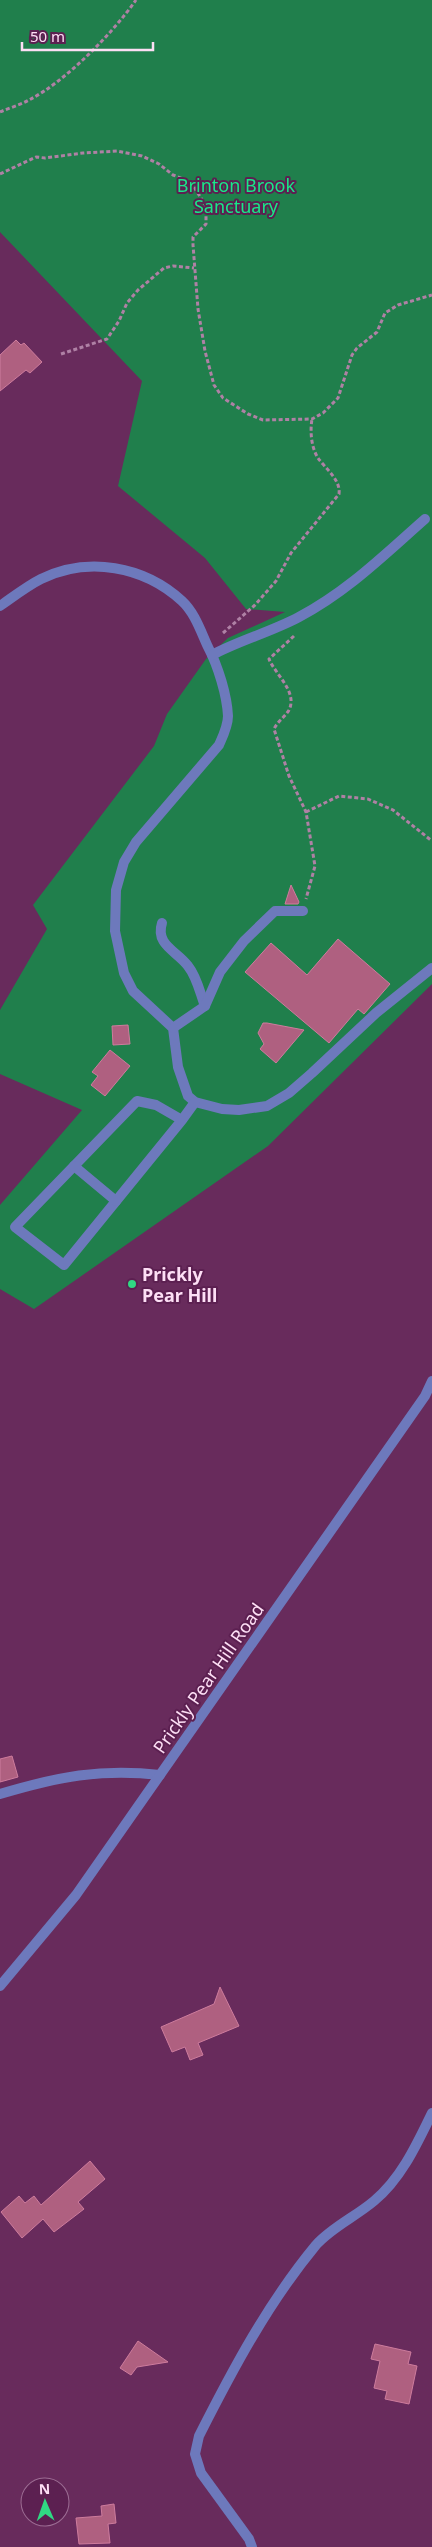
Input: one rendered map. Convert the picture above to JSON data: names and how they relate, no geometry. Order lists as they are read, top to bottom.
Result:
{
  "streets": {
    "street": ["Prickly Pear Hill Road"]
  },
  "parks": ["Brinton Brook Sanctuary"],
  "places": ["Prickly Pear Hill"],
  "scale_bar": "50 m",
  "north": "top"
}
